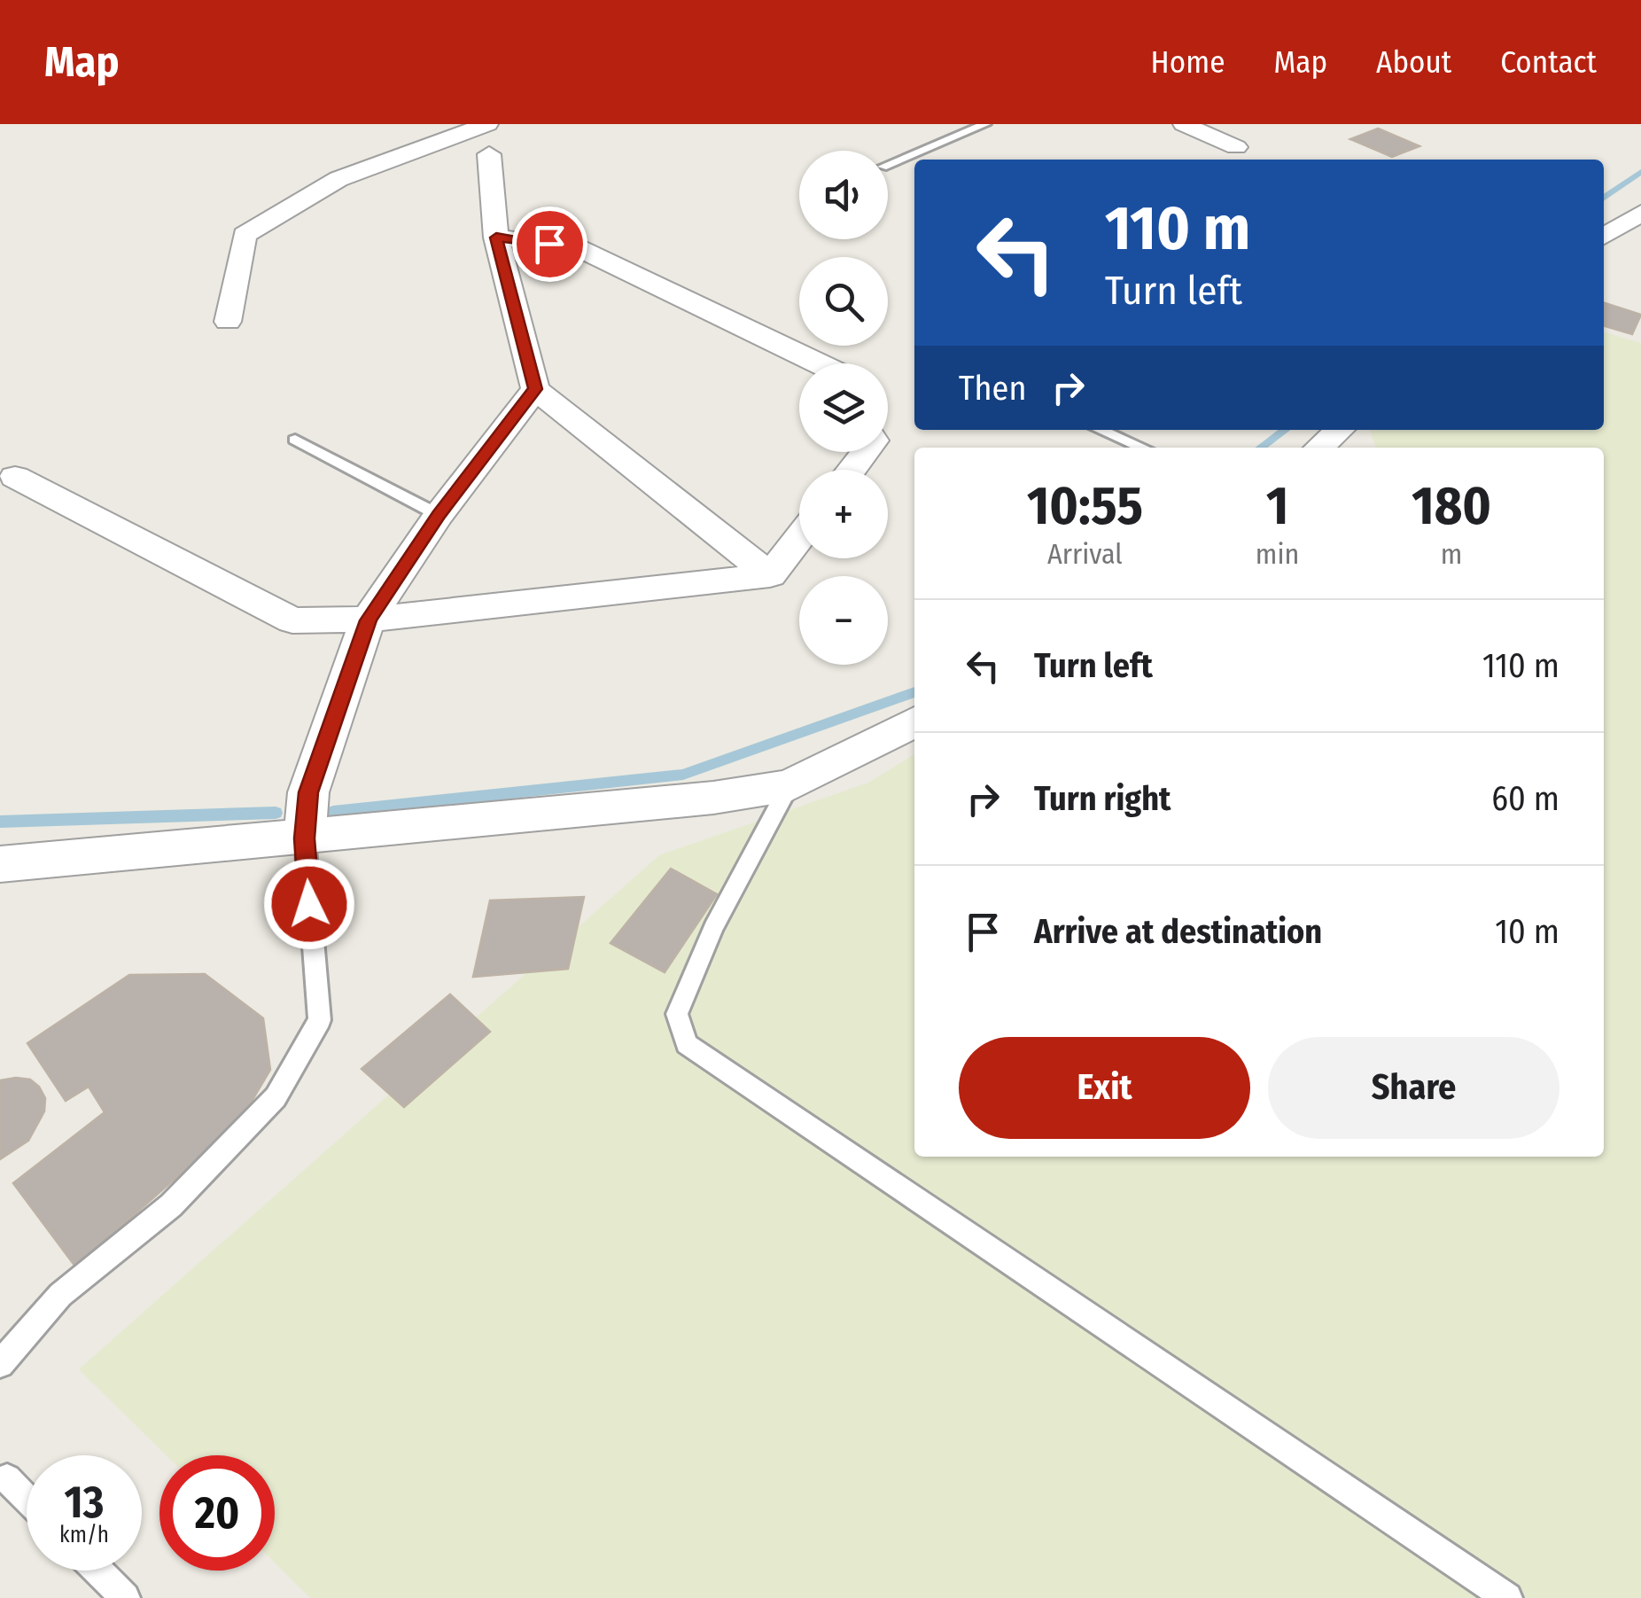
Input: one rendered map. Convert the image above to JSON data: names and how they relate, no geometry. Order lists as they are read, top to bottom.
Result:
{
  "page": {
    "header": "Map",
    "nav": [
      "Home",
      "Map",
      "About",
      "Contact"
    ],
    "map_buttons": ["+", "−"],
    "turn": ["110 m", "Turn left"],
    "then": "Then",
    "eta": [
      "10:55",
      "Arrival",
      "1",
      "min",
      "180",
      "m"
    ],
    "list": [
      {
        "name": "Turn left",
        "value": "110 m"
      },
      {
        "name": "Turn right",
        "value": "60 m"
      },
      {
        "name": "Arrive at destination",
        "value": "10 m"
      }
    ],
    "buttons": ["Exit", "Share"],
    "speed": "13 km/h",
    "limit": "20"
  }
}
